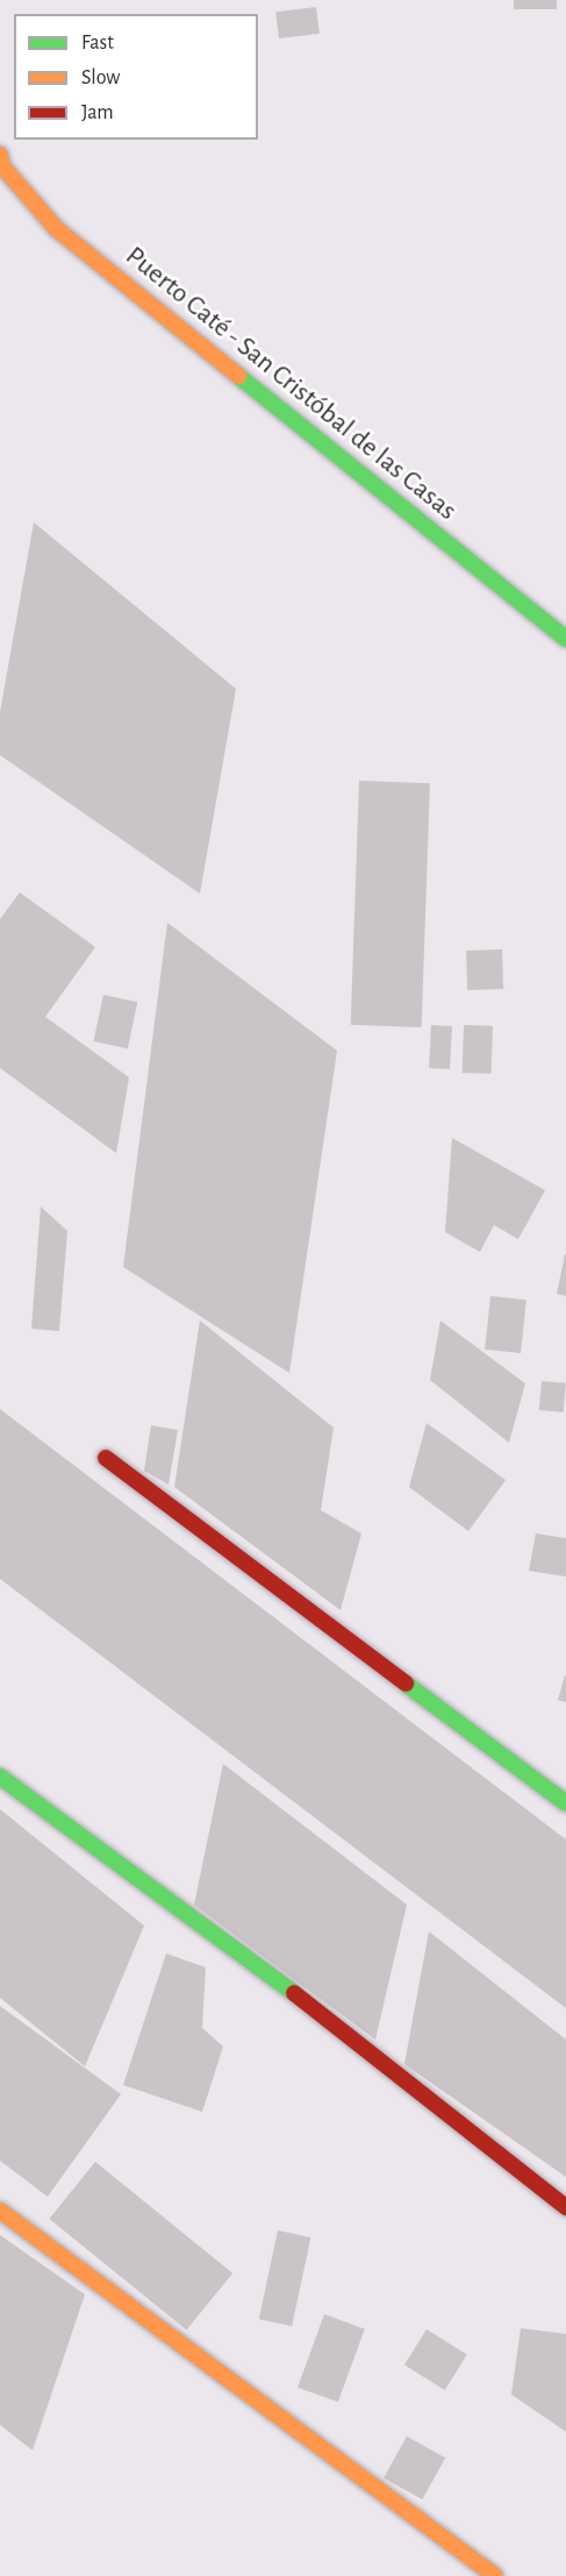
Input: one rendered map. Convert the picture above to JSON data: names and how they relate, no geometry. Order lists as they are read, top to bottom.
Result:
{
  "streets": {
    "street": ["Puerto Caté - San Cristóbal de las Casas"]
  },
  "legend": ["Fast", "Slow", "Jam"]
}
